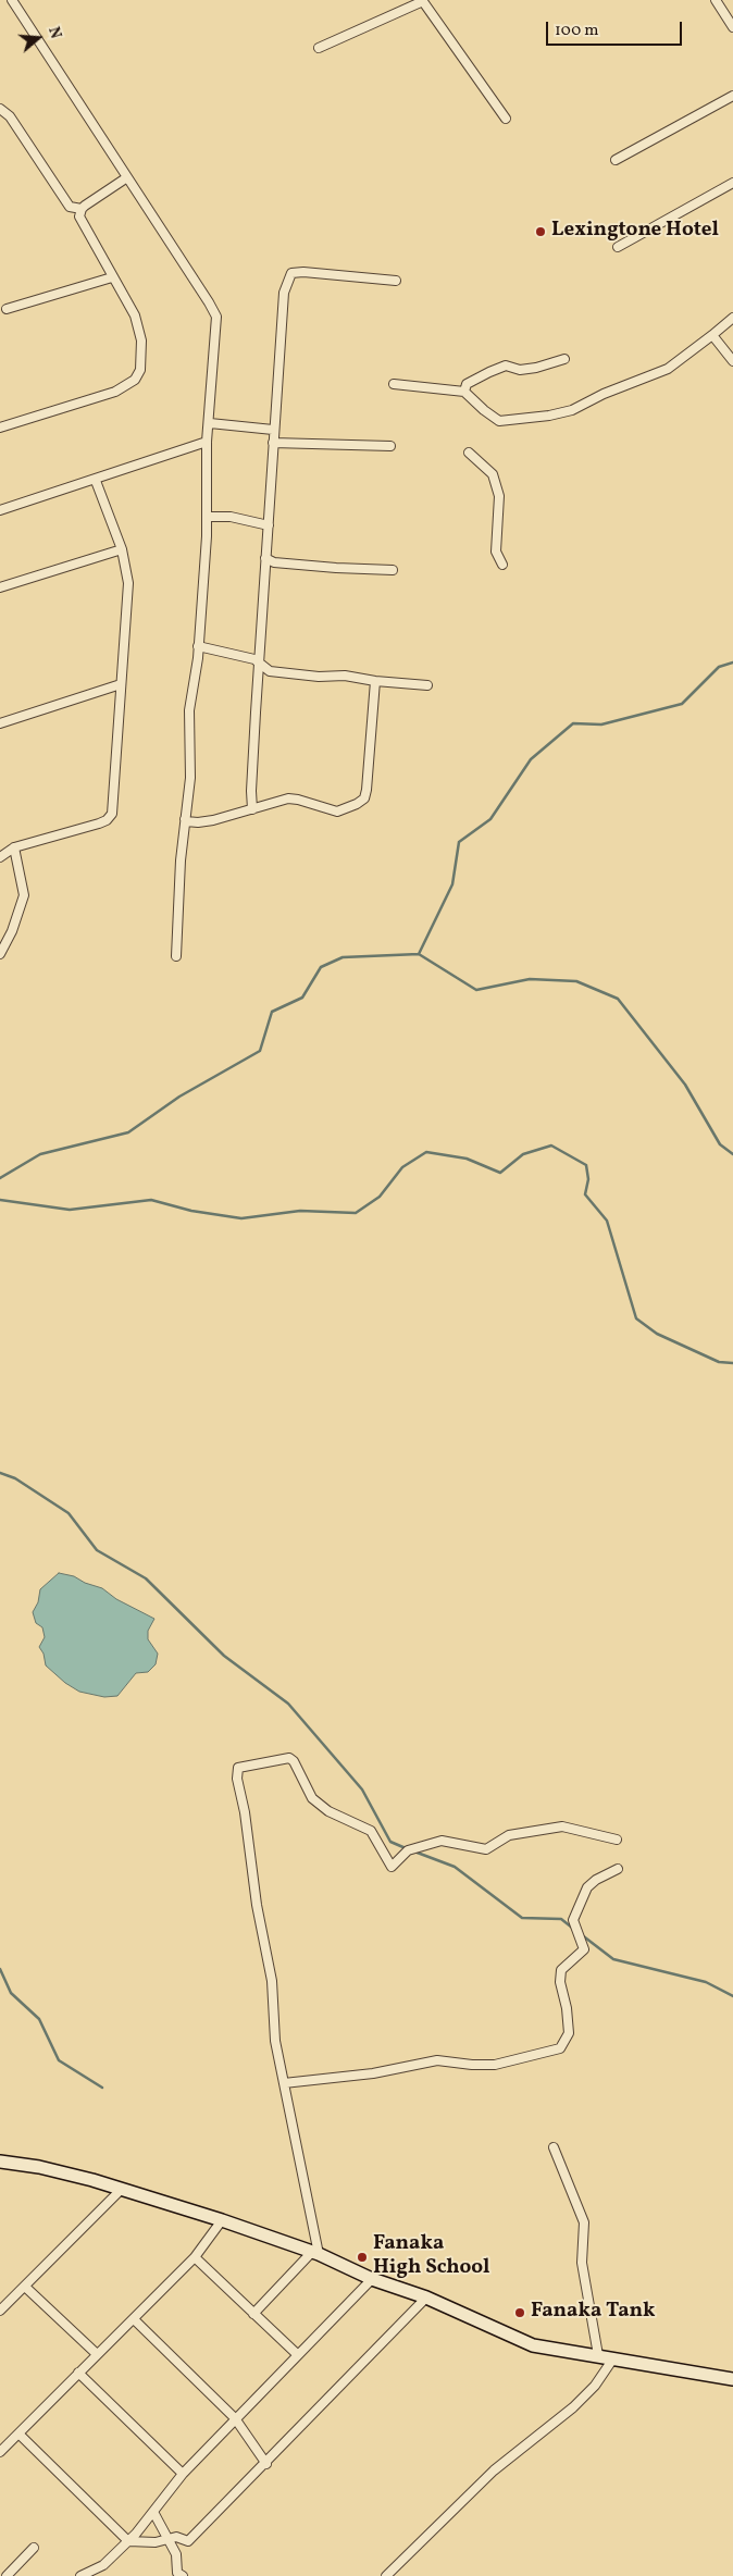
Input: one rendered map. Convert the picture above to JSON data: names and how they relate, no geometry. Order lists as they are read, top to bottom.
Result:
{
  "places": ["Lexingtone Hotel", "Fanaka High School", "Fanaka Tank"],
  "scale_bar": "100 m",
  "north": "right"
}
